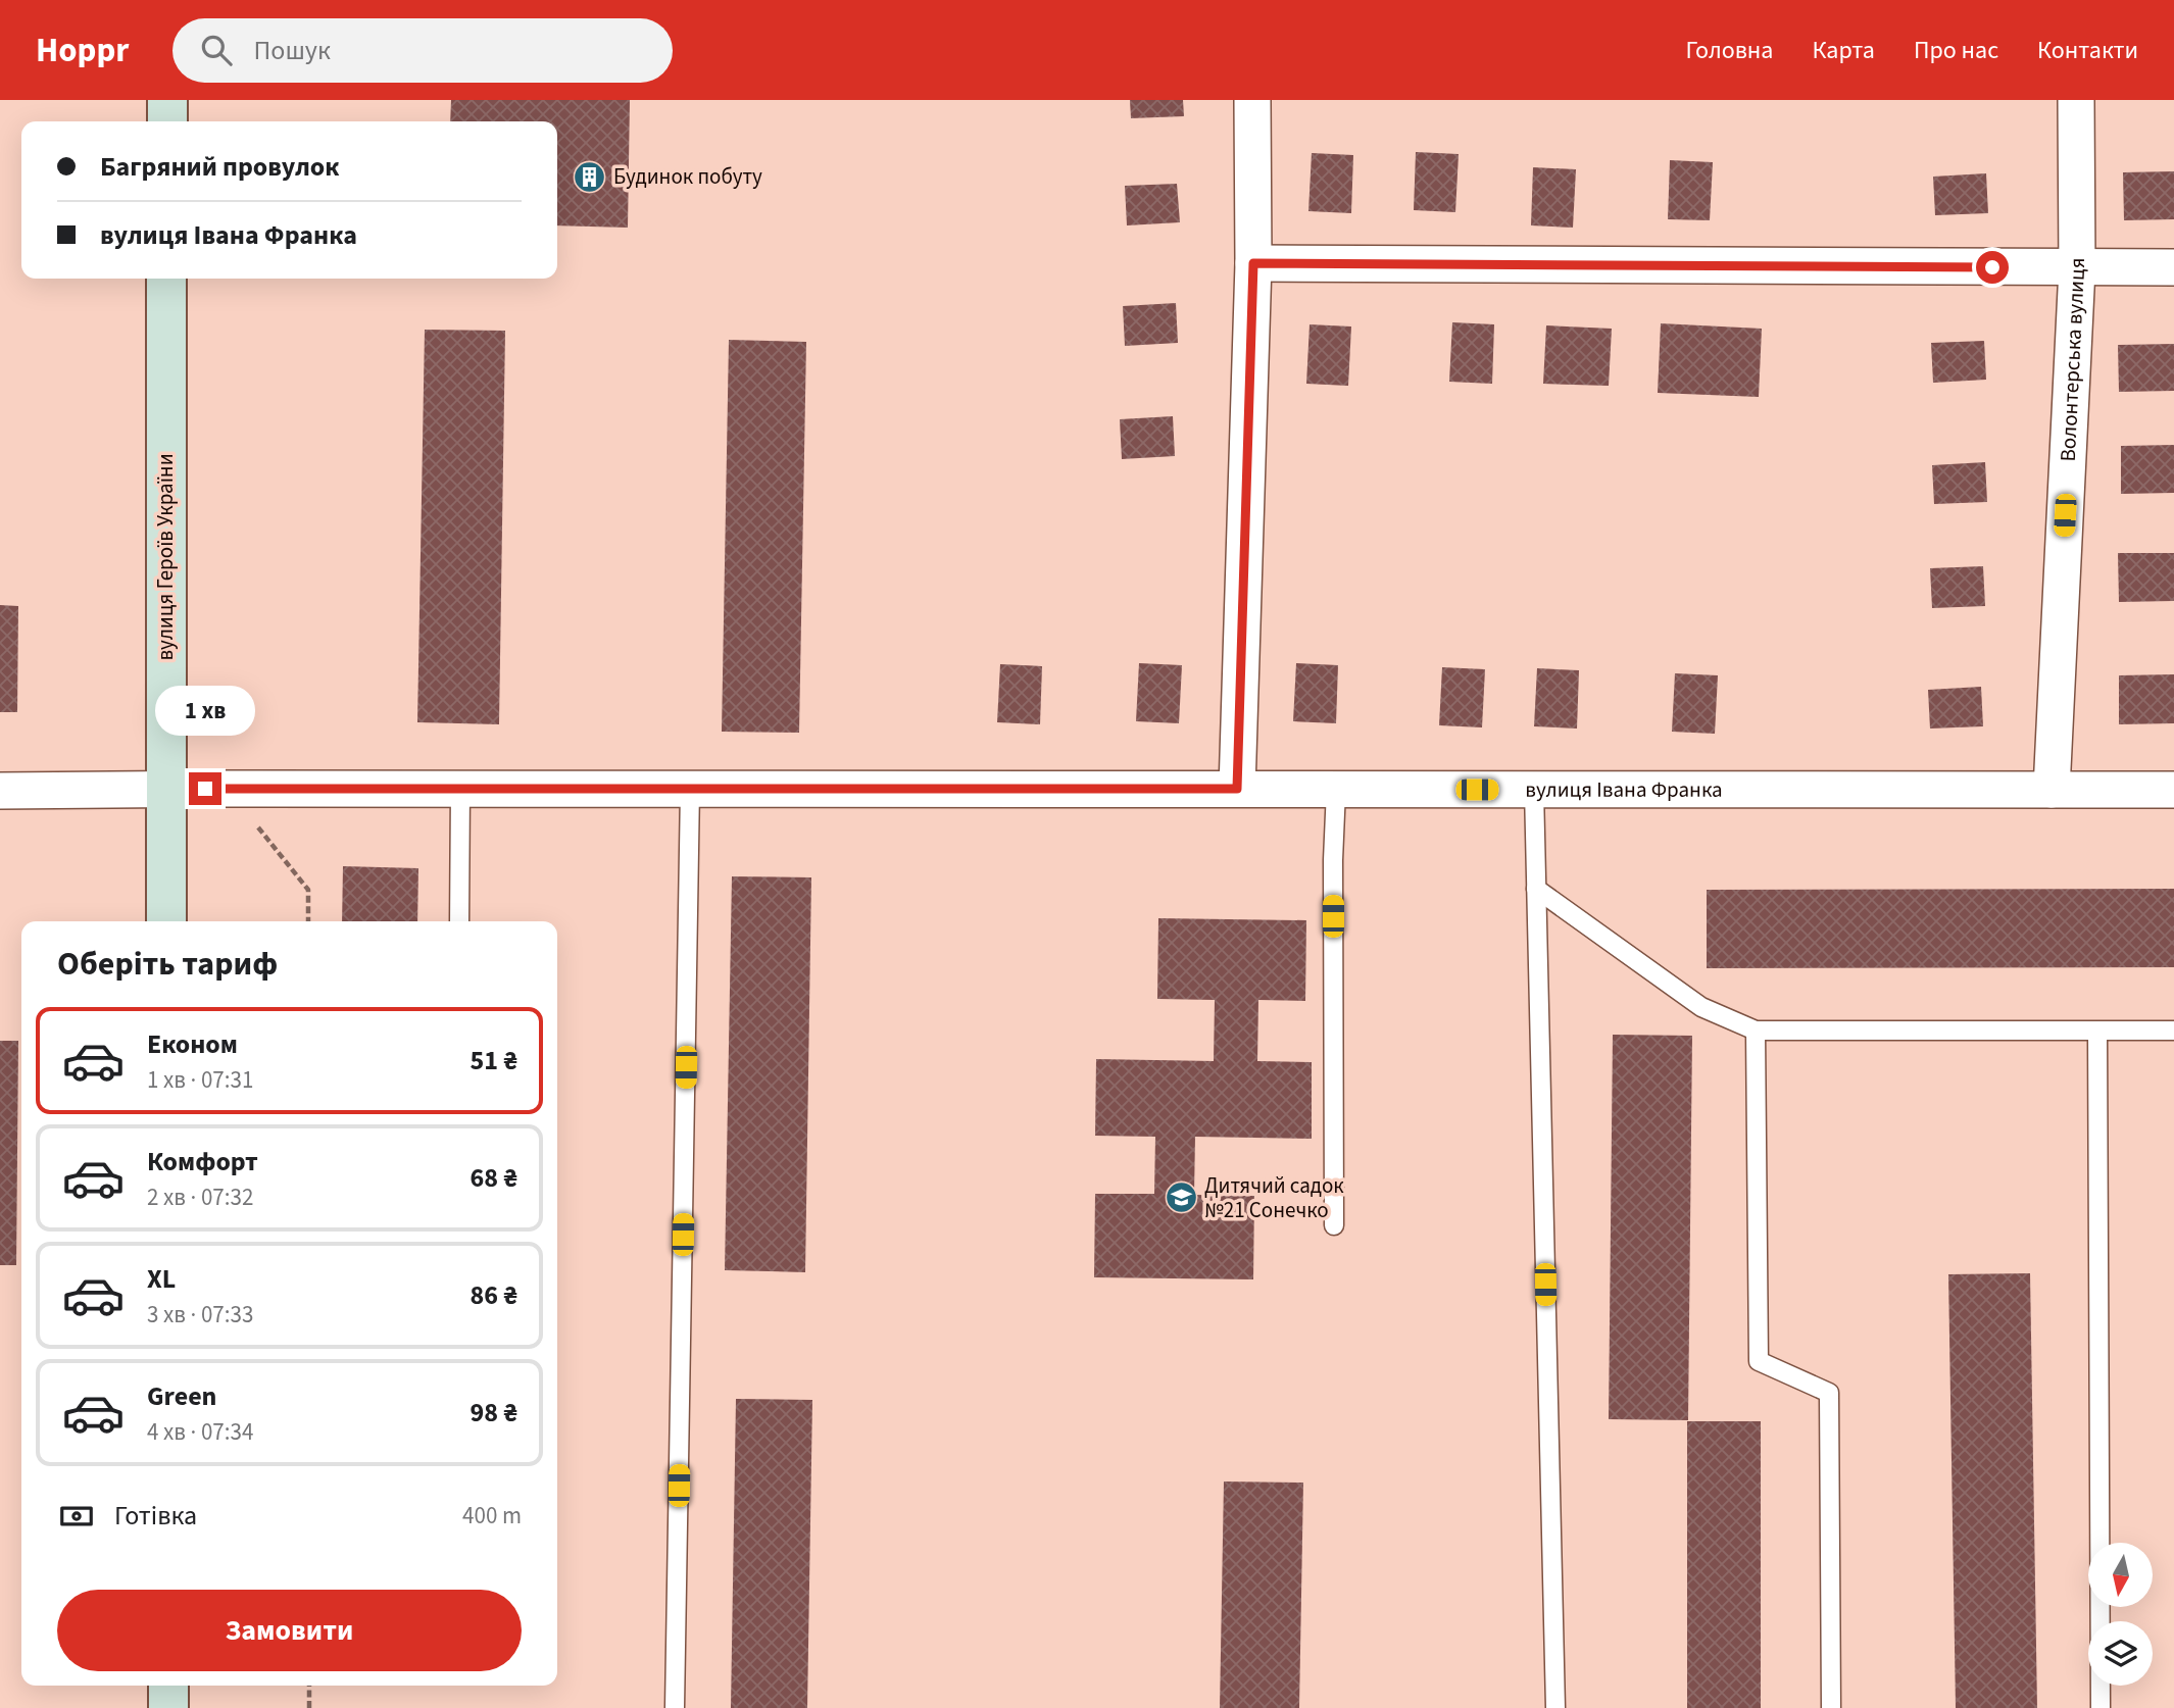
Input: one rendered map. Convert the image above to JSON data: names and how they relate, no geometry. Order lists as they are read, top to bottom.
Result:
{
  "streets": {
    "street": ["Волонтерська вулиця", "вулиця Героїв України", "вулиця Івана Франка"]
  },
  "crossings": [
    ["Волонтерська вулиця", "вулиця Івана Франка"],
    ["вулиця Героїв України", "вулиця Івана Франка"]
  ],
  "places": {
    "building": ["Будинок побуту"],
    "school or university": ["Дитячий садок №21 Сонечко"]
  },
  "north": "bottom",
  "page": {
    "header": "Hoppr",
    "search": "Пошук",
    "nav": [
      "Головна",
      "Карта",
      "Про нас",
      "Контакти"
    ],
    "banner": ["Багряний провулок", "вулиця Івана Франка"],
    "bubble": "1 хв",
    "heading": "Оберіть тариф",
    "list": [
      {
        "name": "Економ",
        "note": "1 хв · 07:31",
        "value": "51 ₴"
      },
      {
        "name": "Комфорт",
        "note": "2 хв · 07:32",
        "value": "68 ₴"
      },
      {
        "name": "XL",
        "note": "3 хв · 07:33",
        "value": "86 ₴"
      },
      {
        "name": "Green",
        "note": "4 хв · 07:34",
        "value": "98 ₴"
      }
    ],
    "pay": ["Готівка", "400 m"],
    "buttons": "Замовити"
  }
}
